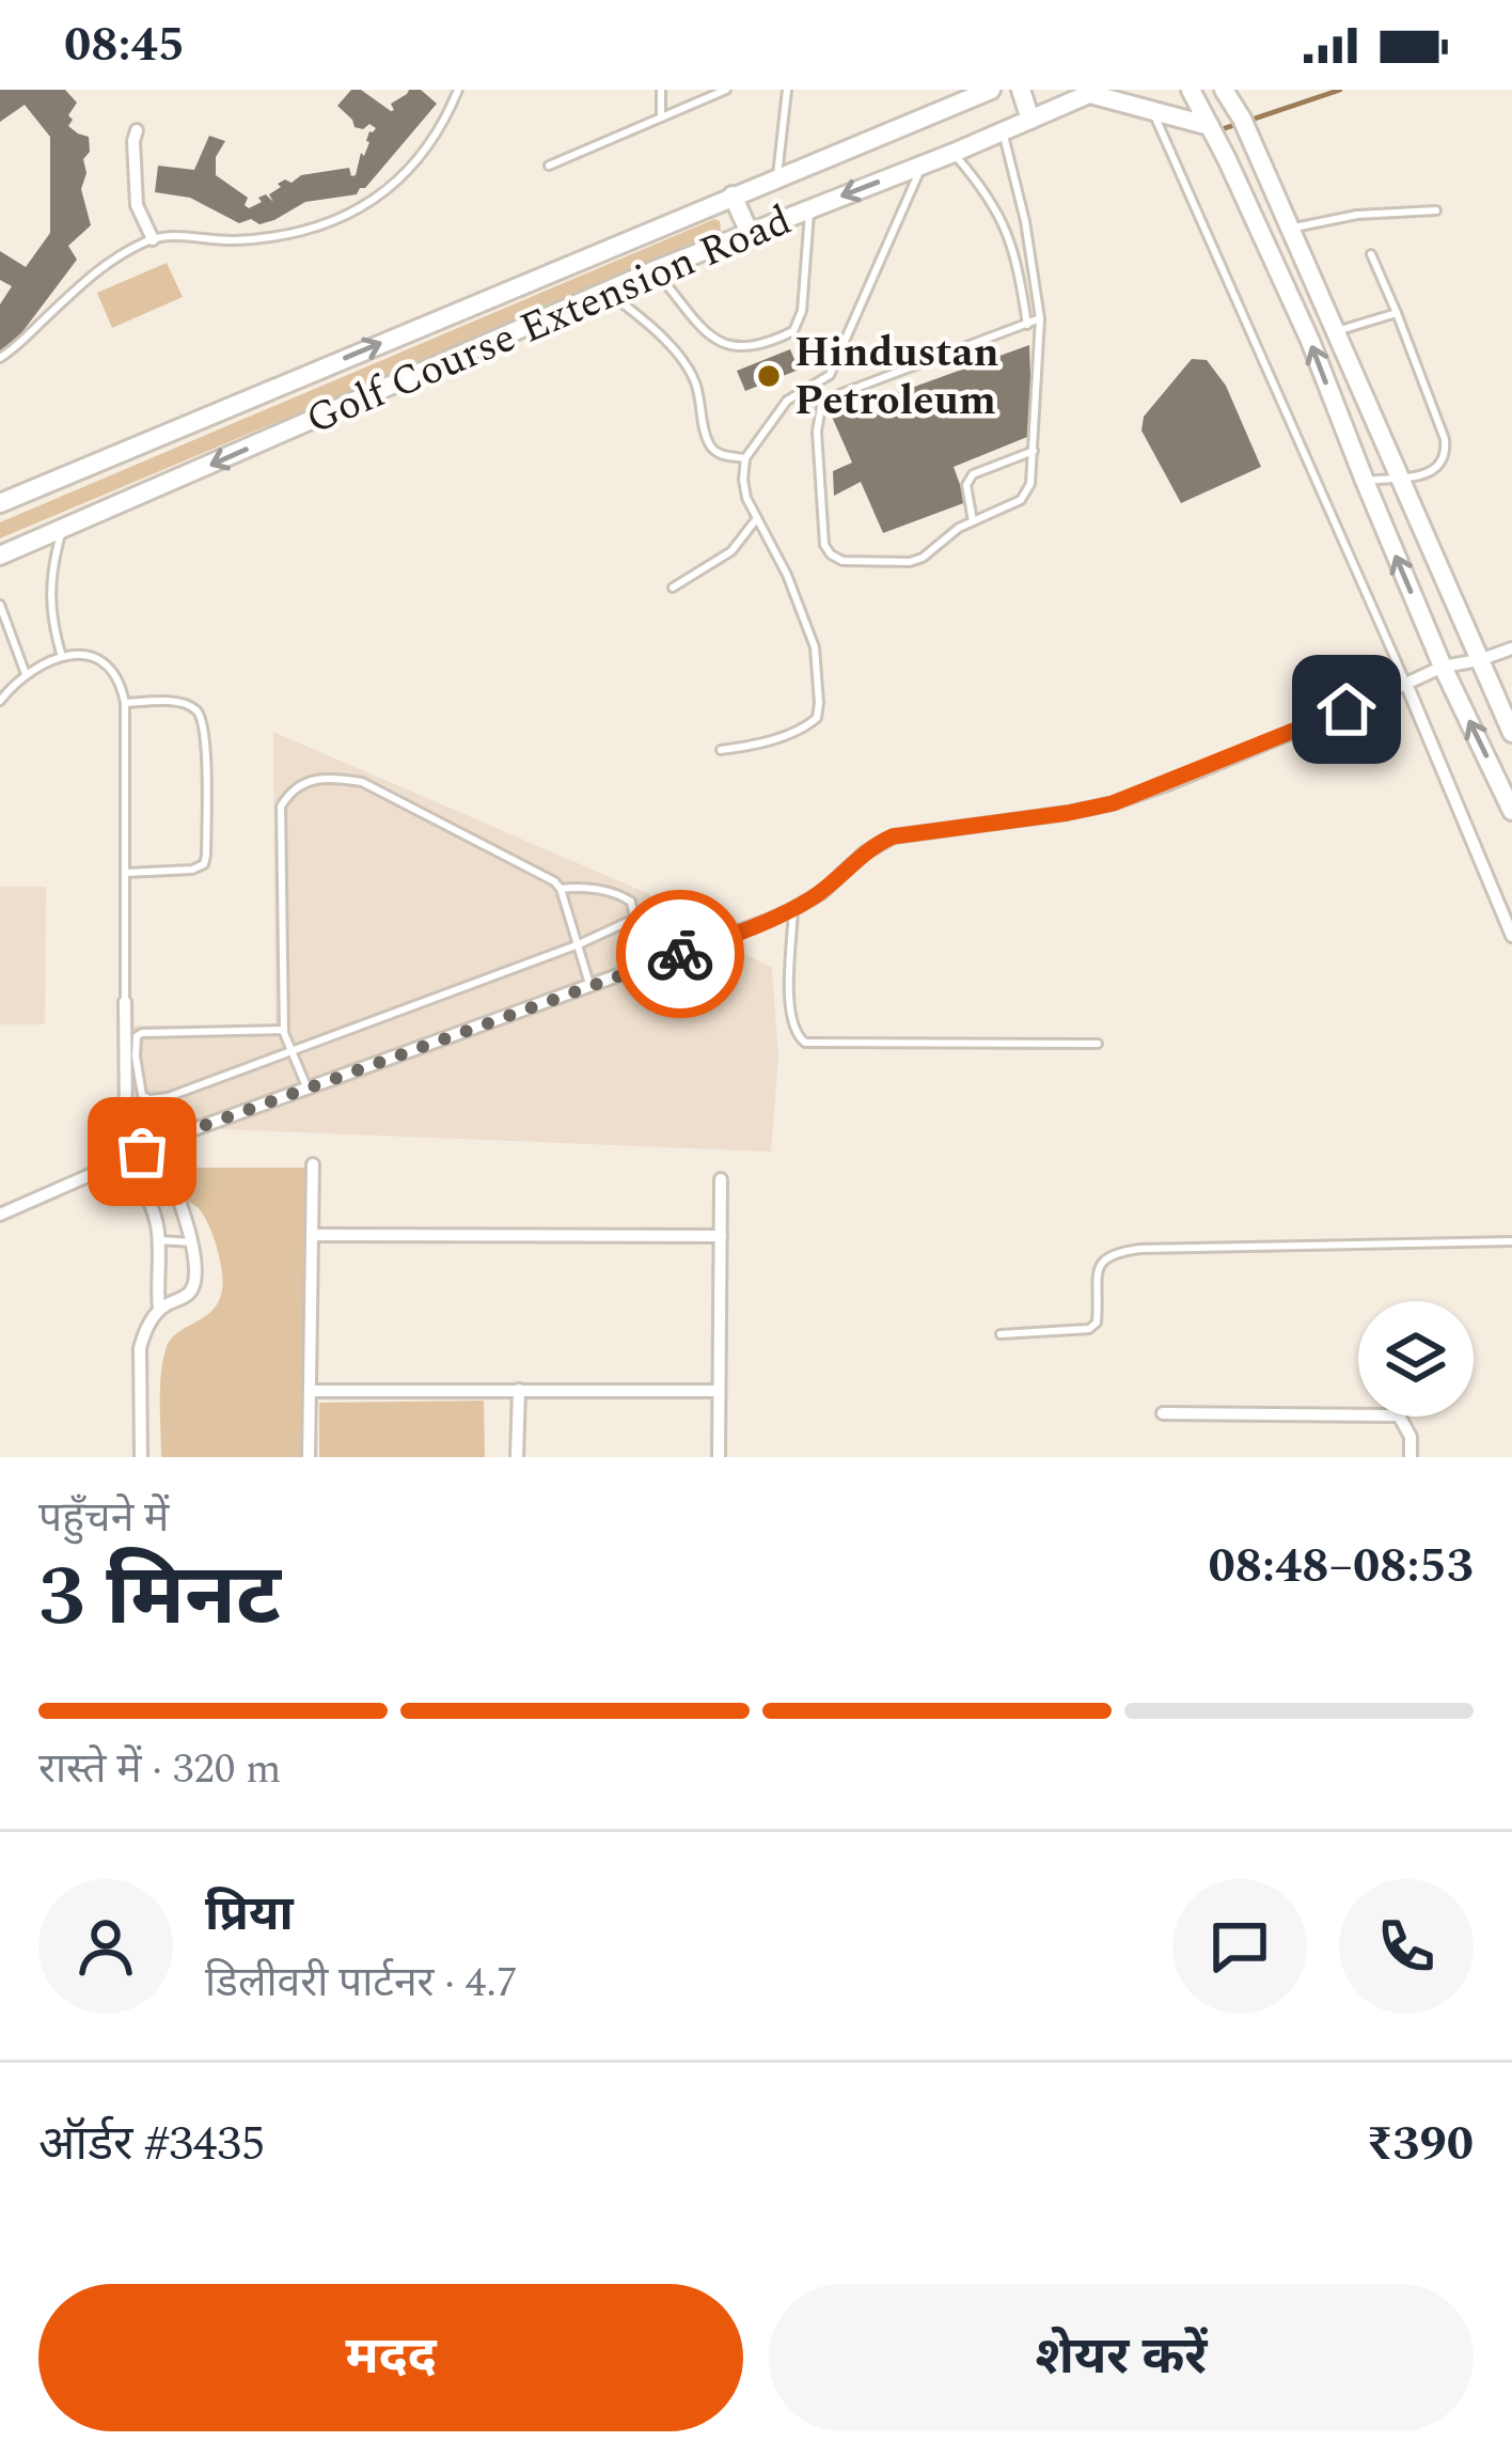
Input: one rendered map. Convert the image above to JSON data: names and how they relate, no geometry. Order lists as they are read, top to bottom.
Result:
{
  "streets": {
    "main road": ["Golf Course Extension Road"]
  },
  "places": ["Hindustan Petroleum"],
  "page": {
    "status": "08:45",
    "heading": ["3 मिनट", "पहुँचने में", "08:48–08:53"],
    "panel": [
      "प्रिया",
      "डिलीवरी पार्टनर · 4.7",
      "ऑर्डर #3435",
      "₹390"
    ],
    "bar": "रास्ते में · 320 m",
    "buttons": ["मदद", "शेयर करें"]
  }
}
